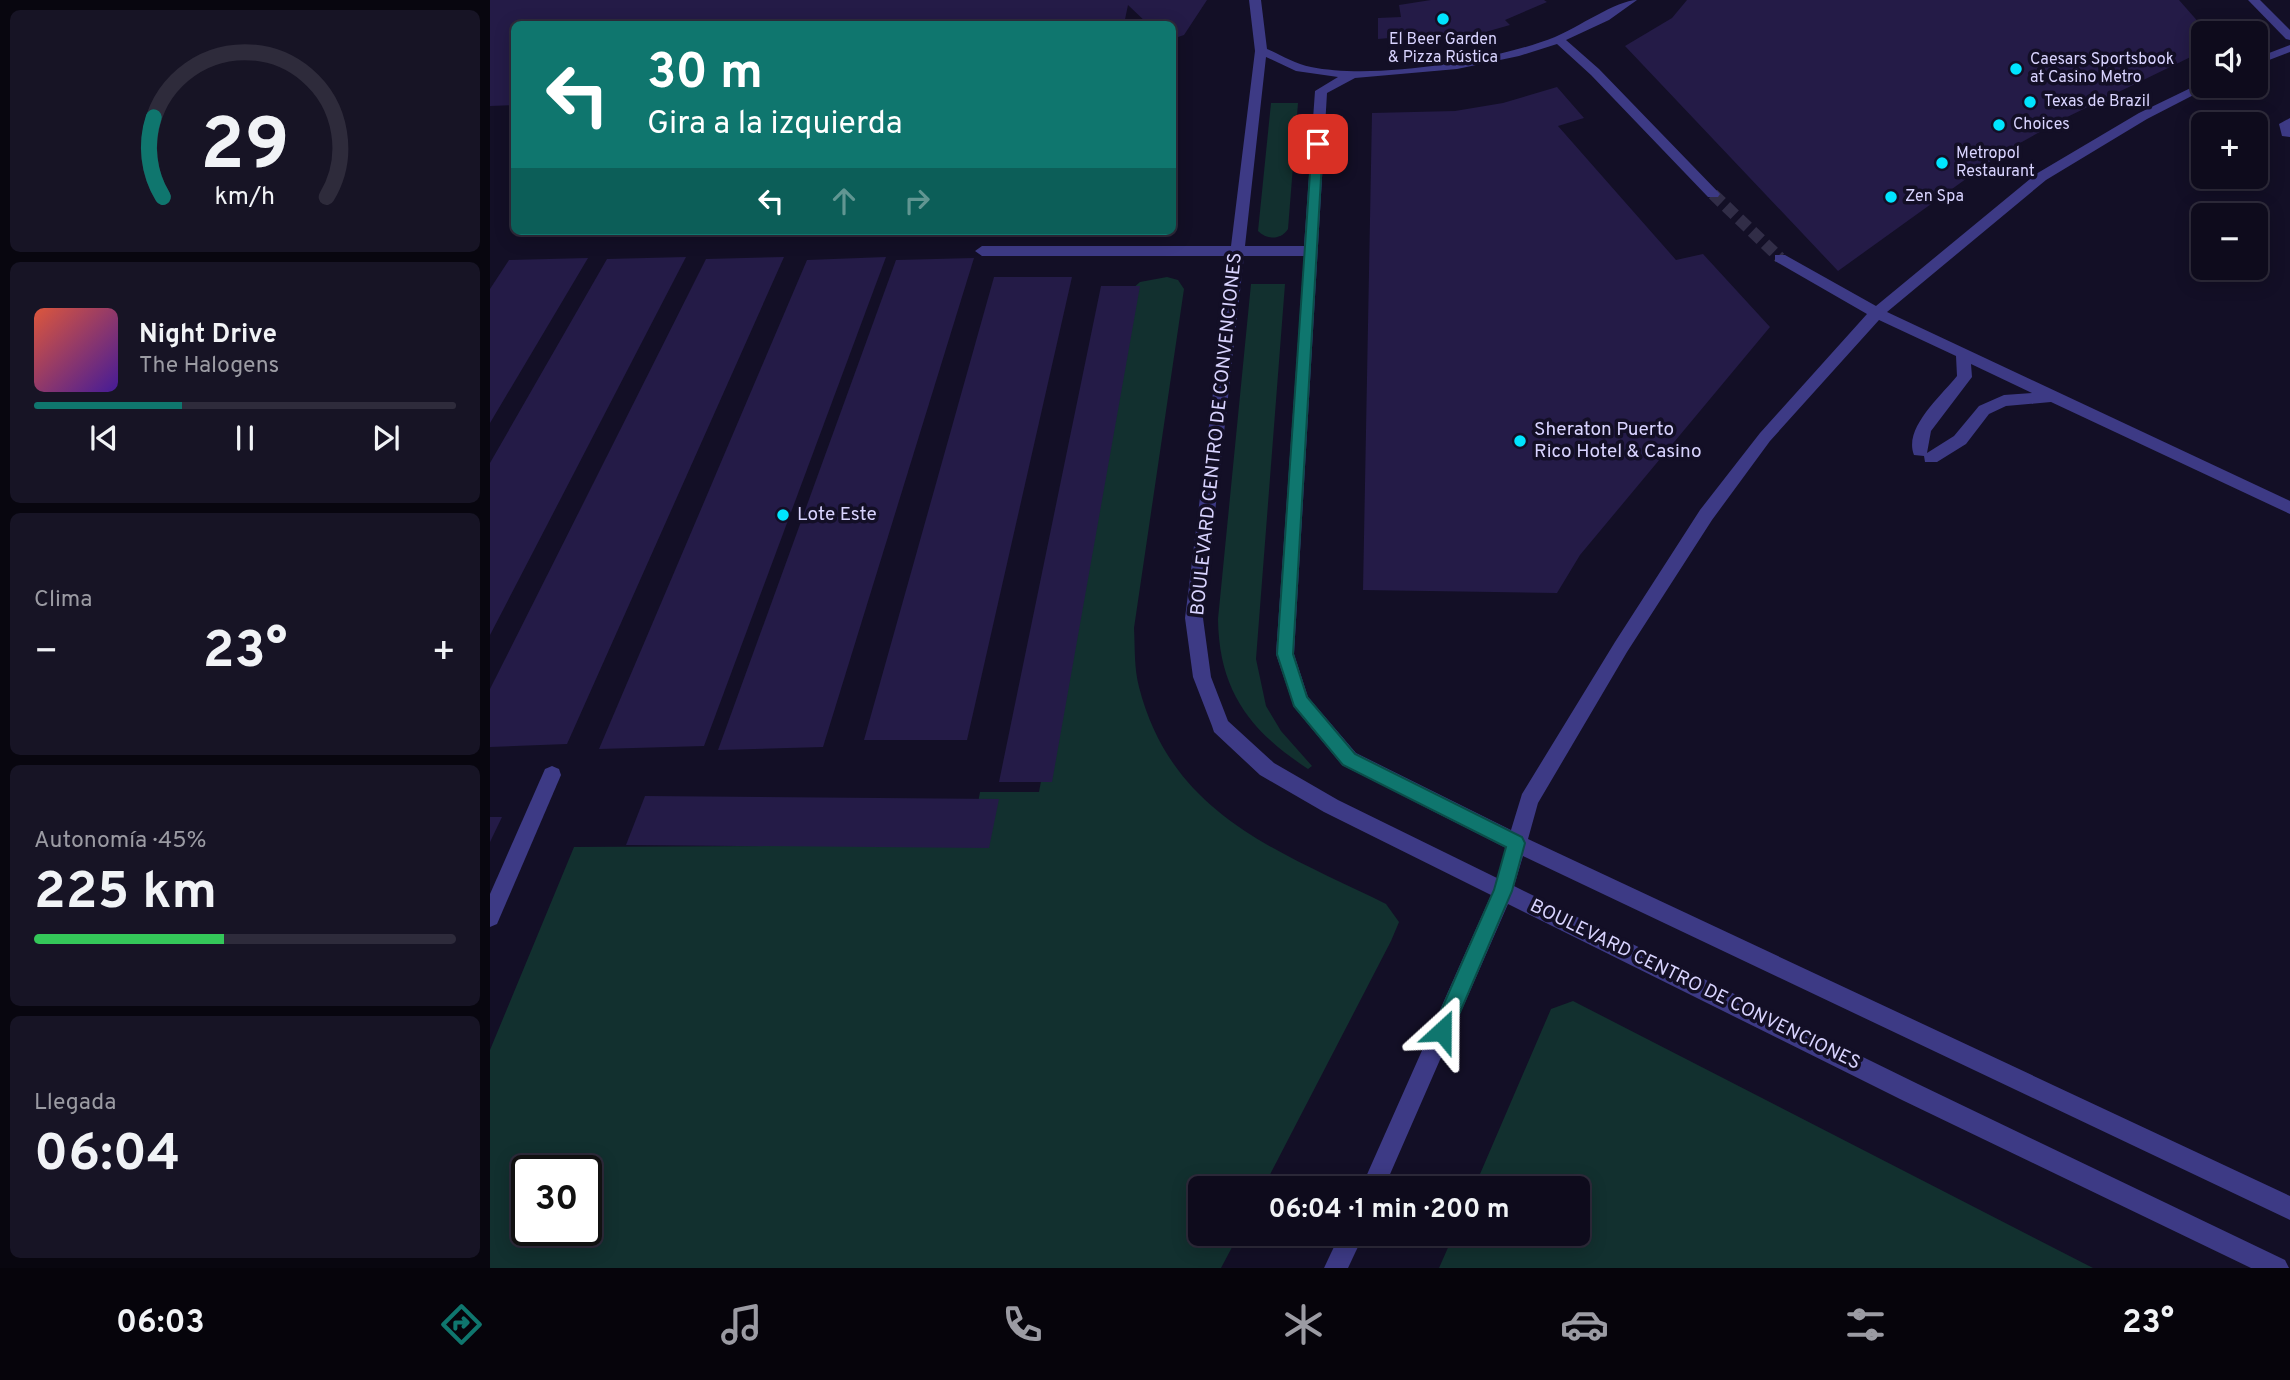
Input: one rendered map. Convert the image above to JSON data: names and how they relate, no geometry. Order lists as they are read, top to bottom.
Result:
{
  "streets": {
    "street": ["BOULEVARD CENTRO DE CONVENCIONES"]
  },
  "places": [
    "El Beer Garden & Pizza Rústica",
    "Caesars Sportsbook at Casino Metro",
    "Texas de Brazil",
    "Choices",
    "Metropol Restaurant",
    "Zen Spa",
    "Sheraton Puerto Rico Hotel & Casino",
    "Lote Este"
  ],
  "page": {
    "map_buttons": ["+", "−"],
    "turn": ["30 m", "Gira a la izquierda"],
    "song": ["Night Drive", "The Halogens"],
    "tile": [
      "Clima",
      ["Autonomía · 45%", "225 km"],
      ["Llegada", "06:04"]
    ],
    "heat": ["−", "23°", "+"],
    "limit": "30",
    "trip": "06:04 · 1 min · 200 m",
    "tabs": ["06:03", "23°"],
    "gauge": ["29", "km/h"]
  }
}
